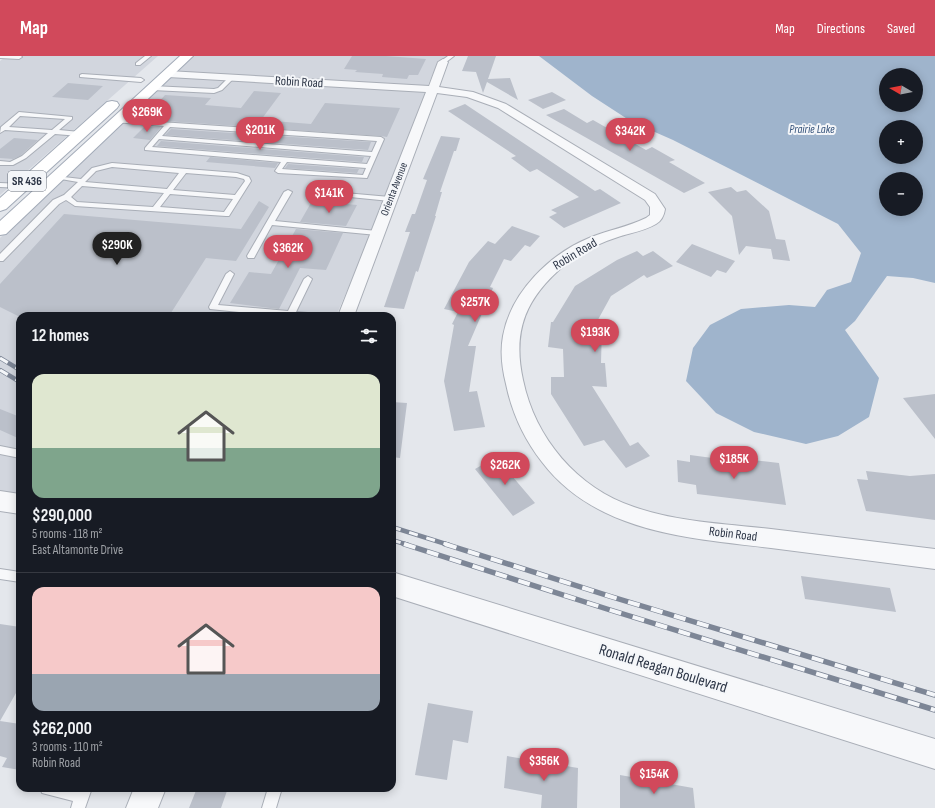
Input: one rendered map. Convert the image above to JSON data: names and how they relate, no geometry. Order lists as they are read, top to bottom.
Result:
{
  "streets": {
    "main road": ["SR 436"],
    "street": ["Robin Road", "Orienta Avenue", "Ronald Reagan Boulevard"]
  },
  "crossings": [
    ["Robin Road", "SR 436"],
    ["Robin Road", "Orienta Avenue"]
  ],
  "water": ["Prairie Lake"],
  "north": "left",
  "page": {
    "header": "Map",
    "nav": ["Map", "Directions", "Saved"],
    "map_buttons": ["+", "−"],
    "price": [
      "$269K",
      "$201K",
      "$342K",
      "$141K",
      "$290K",
      "$362K",
      "$257K",
      "$193K",
      "$185K",
      "$262K",
      "$356K",
      "$154K"
    ],
    "heading": "12 homes",
    "list": [
      {
        "name": "$290,000",
        "note": "5 rooms · 118 m² · East Altamonte Drive"
      },
      {
        "name": "$262,000",
        "note": "3 rooms · 110 m² · Robin Road"
      }
    ]
  }
}
